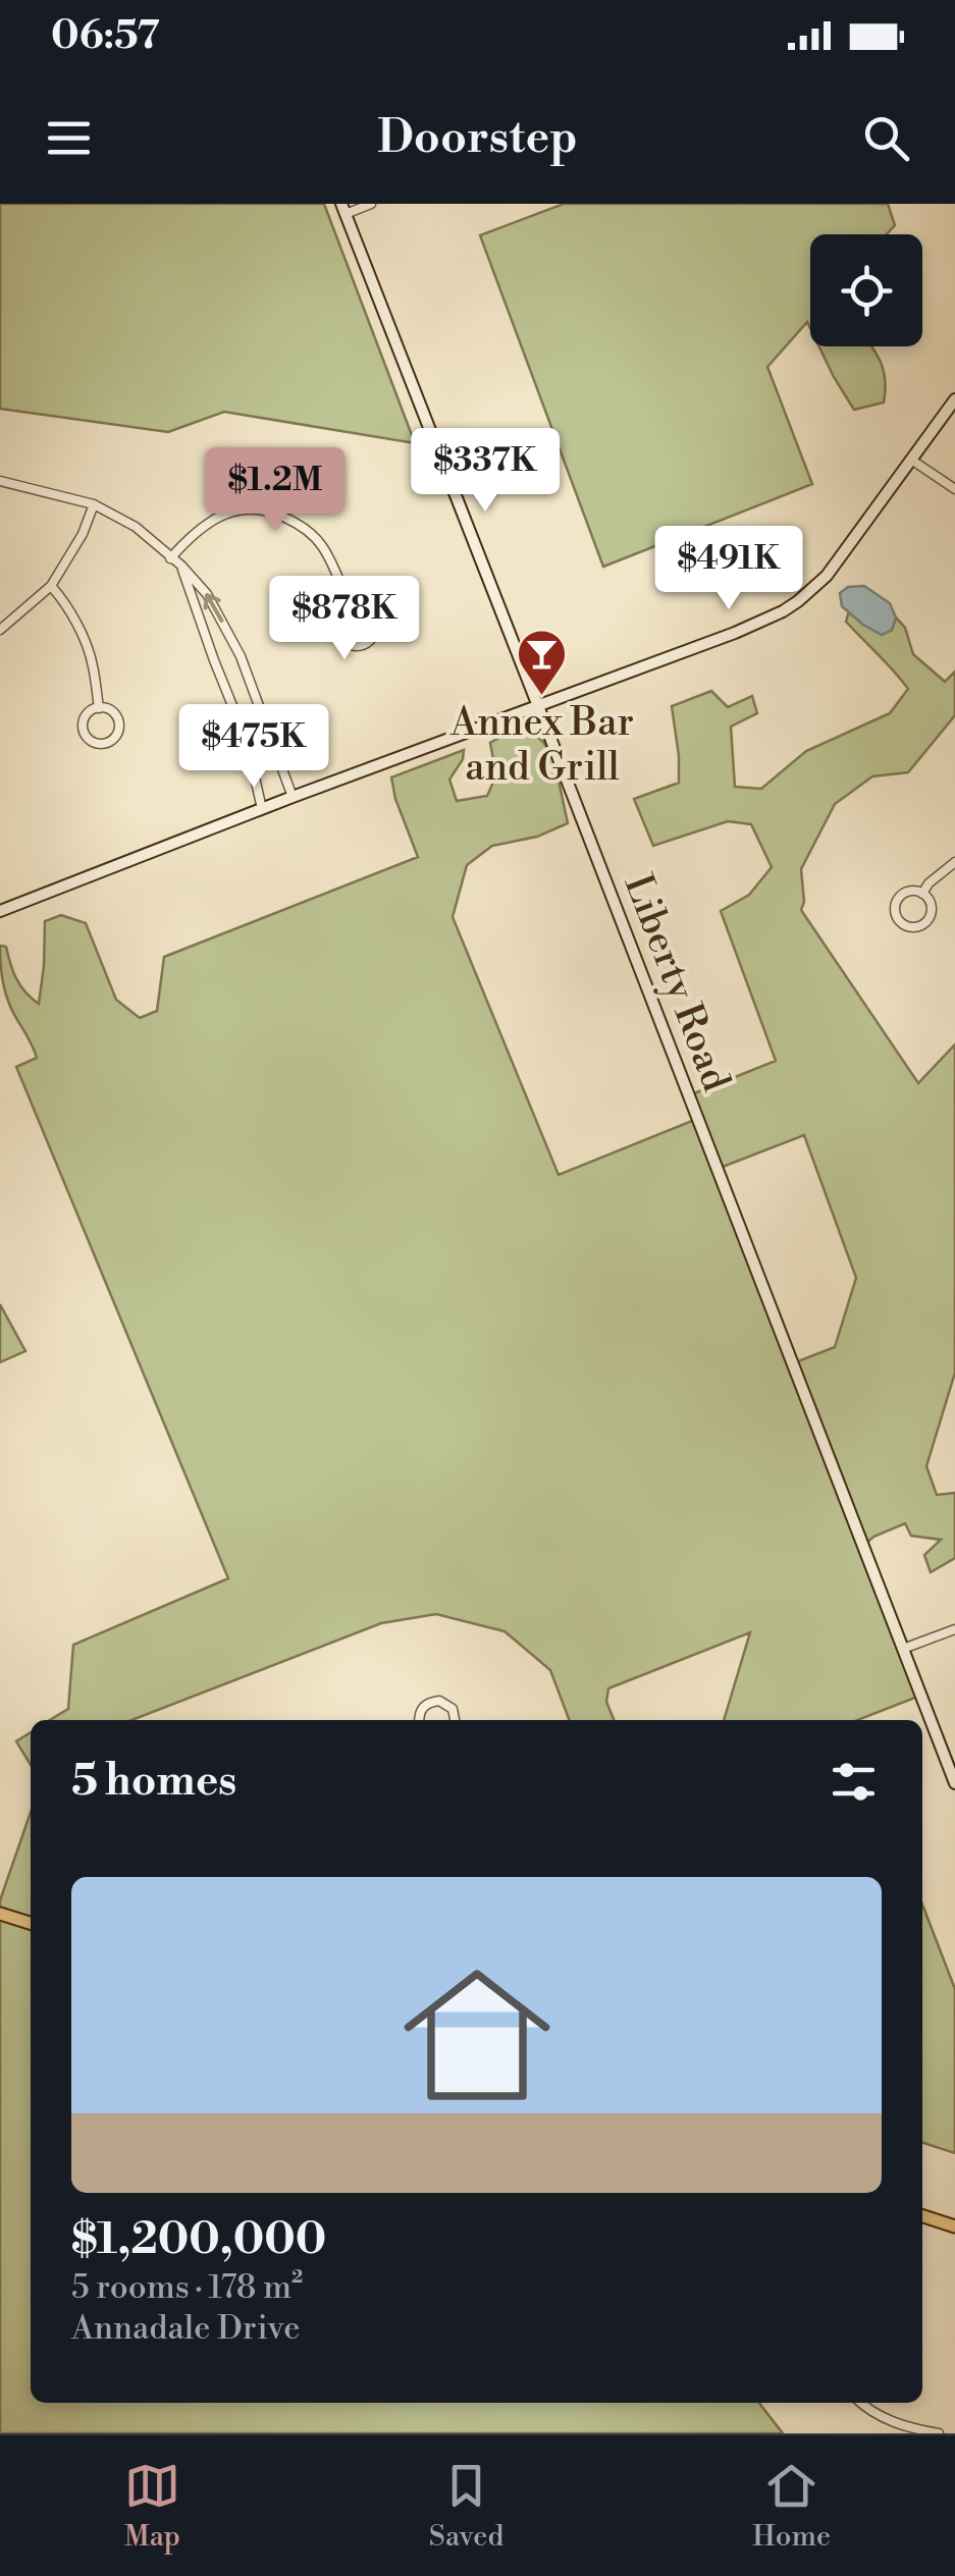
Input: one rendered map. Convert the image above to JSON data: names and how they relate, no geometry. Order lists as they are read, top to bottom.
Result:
{
  "streets": {
    "street": ["Liberty Road"]
  },
  "places": {
    "bar": ["Annex Bar and Grill"]
  },
  "page": {
    "status": "06:57",
    "header": "Doorstep",
    "price": [
      "$337K",
      "$1.2M",
      "$491K",
      "$878K",
      "$475K"
    ],
    "heading": "5 homes",
    "list": [
      {
        "name": "$1,200,000",
        "note": "5 rooms · 178 m² · Annadale Drive"
      }
    ],
    "tabs": ["Map", "Saved", "Home"]
  }
}
